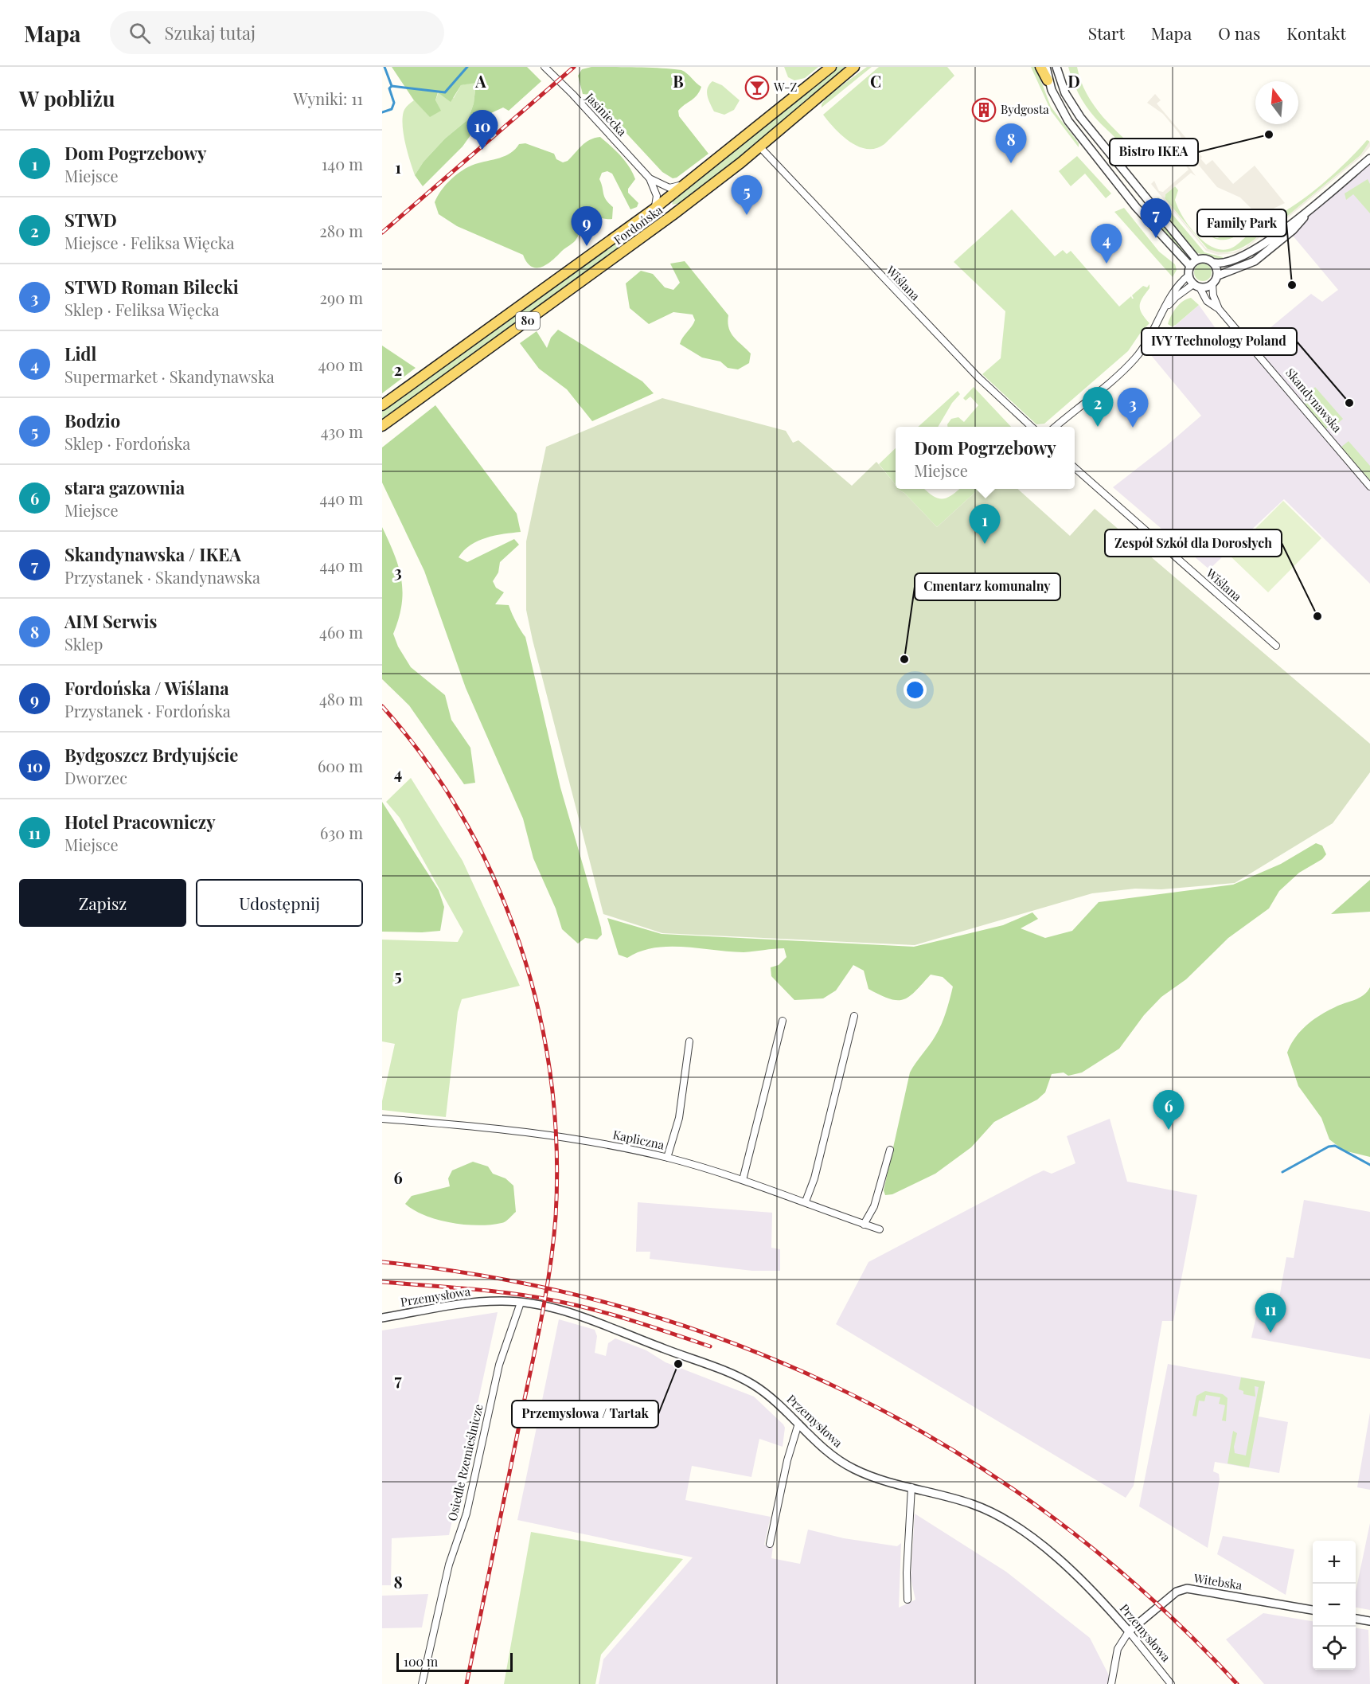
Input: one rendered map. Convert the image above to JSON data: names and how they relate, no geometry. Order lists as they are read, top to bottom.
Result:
{
  "streets": {
    "main road": ["Fordońska", "80"],
    "street": [
      "Jasiniecka",
      "Wiślana",
      "Skandynawska",
      "Kapliczna",
      "Przemysłowa",
      "Osiedle Rzemieślnicze",
      "Witebska"
    ]
  },
  "crossings": [
    ["Jasiniecka", "Fordońska"],
    ["Fordońska", "Wiślana"],
    ["Przemysłowa", "Osiedle Rzemieślnicze"],
    ["Przemysłowa", "Witebska"]
  ],
  "places": {
    "bar": ["W-Z"],
    "building": ["Bydgosta"],
    "other": [
      "Bistro IKEA",
      "Family Park",
      "IVY Technology Poland",
      "Zespół Szkół dla Dorosłych",
      "Cmentarz komunalny",
      "Przemysłowa / Tartak"
    ]
  },
  "scale_bar": "100 m",
  "north": "top",
  "page": {
    "header": "Mapa",
    "search": "Szukaj tutaj",
    "nav": [
      "Start",
      "Mapa",
      "O nas",
      "Kontakt"
    ],
    "heading": ["W pobliżu", "Wyniki: 11"],
    "pins": [
      "10",
      "8",
      "5",
      "7",
      "9",
      "4",
      "2",
      "3",
      "1",
      "6",
      "11"
    ],
    "list": [
      {
        "mark": "1",
        "name": "Dom Pogrzebowy",
        "note": "Miejsce",
        "value": "140 m"
      },
      {
        "mark": "2",
        "name": "STWD",
        "note": "Miejsce · Feliksa Więcka",
        "value": "280 m"
      },
      {
        "mark": "3",
        "name": "STWD Roman Bilecki",
        "note": "Sklep · Feliksa Więcka",
        "value": "290 m"
      },
      {
        "mark": "4",
        "name": "Lidl",
        "note": "Supermarket · Skandynawska",
        "value": "400 m"
      },
      {
        "mark": "5",
        "name": "Bodzio",
        "note": "Sklep · Fordońska",
        "value": "430 m"
      },
      {
        "mark": "6",
        "name": "stara gazownia",
        "note": "Miejsce",
        "value": "440 m"
      },
      {
        "mark": "7",
        "name": "Skandynawska / IKEA",
        "note": "Przystanek · Skandynawska",
        "value": "440 m"
      },
      {
        "mark": "8",
        "name": "AIM Serwis",
        "note": "Sklep",
        "value": "460 m"
      },
      {
        "mark": "9",
        "name": "Fordońska / Wiślana",
        "note": "Przystanek · Fordońska",
        "value": "480 m"
      },
      {
        "mark": "10",
        "name": "Bydgoszcz Brdyujście",
        "note": "Dworzec",
        "value": "600 m"
      },
      {
        "mark": "11",
        "name": "Hotel Pracowniczy",
        "note": "Miejsce",
        "value": "630 m"
      }
    ],
    "popup": ["Dom Pogrzebowy", "Miejsce"],
    "buttons": ["Zapisz", "Udostępnij"],
    "map_buttons": ["+", "−"],
    "scale": "100 m"
  },
  "grid": {
    "columns": [
      "A",
      "B",
      "C",
      "D"
    ],
    "rows": [
      "1",
      "2",
      "3",
      "4",
      "5",
      "6",
      "7",
      "8"
    ]
  }
}
